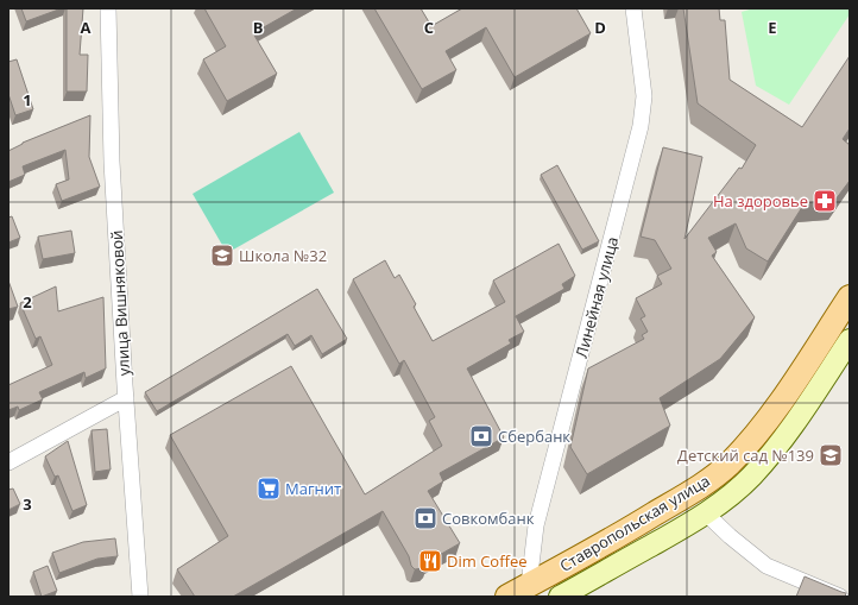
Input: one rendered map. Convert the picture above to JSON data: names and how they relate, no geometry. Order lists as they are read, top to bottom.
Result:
{
  "streets": {
    "main road": ["Ставропольская улица"],
    "street": ["Линейная улица", "улица Вишняковой"]
  },
  "crossings": [
    ["Линейная улица", "Ставропольская улица"]
  ],
  "places": {
    "pharmacy": ["На здоровье"],
    "school or university": ["Школа №32", "Детский сад №139"],
    "bank": ["Сбербанк", "Совкомбанк"],
    "supermarket": ["Магнит"],
    "restaurant": ["Dim Coffee"]
  },
  "grid": {
    "columns": [
      "A",
      "B",
      "C",
      "D",
      "E"
    ],
    "rows": ["1", "2", "3"]
  }
}
